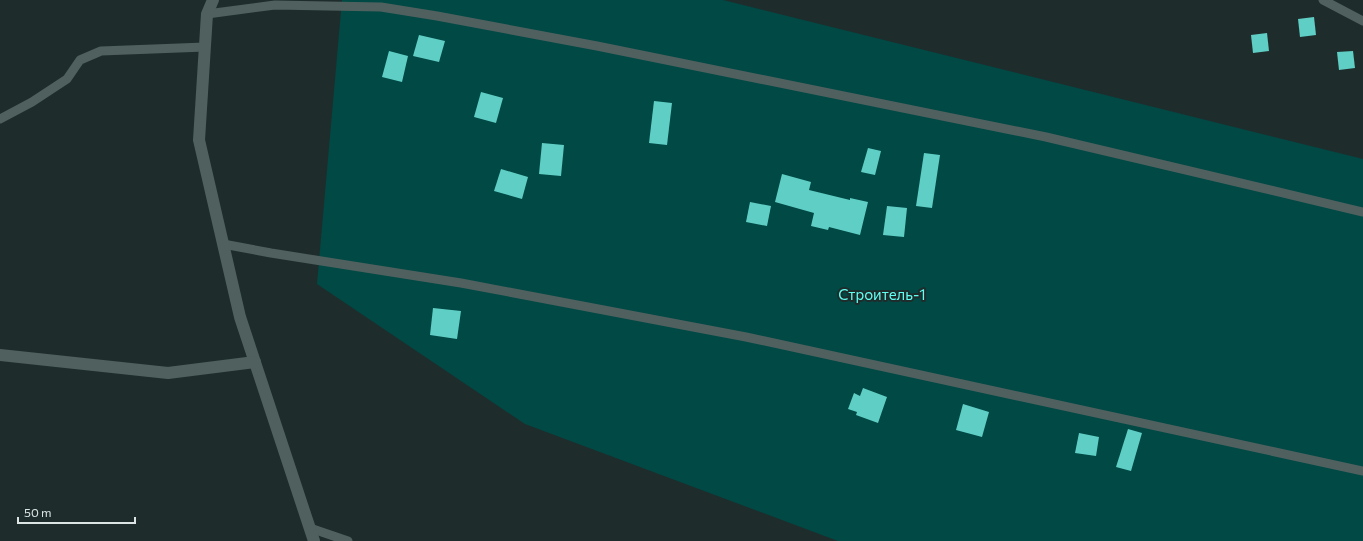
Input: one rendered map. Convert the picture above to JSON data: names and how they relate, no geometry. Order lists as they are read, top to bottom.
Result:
{
  "parks": ["Строитель-1"],
  "scale_bar": "50 m"
}
